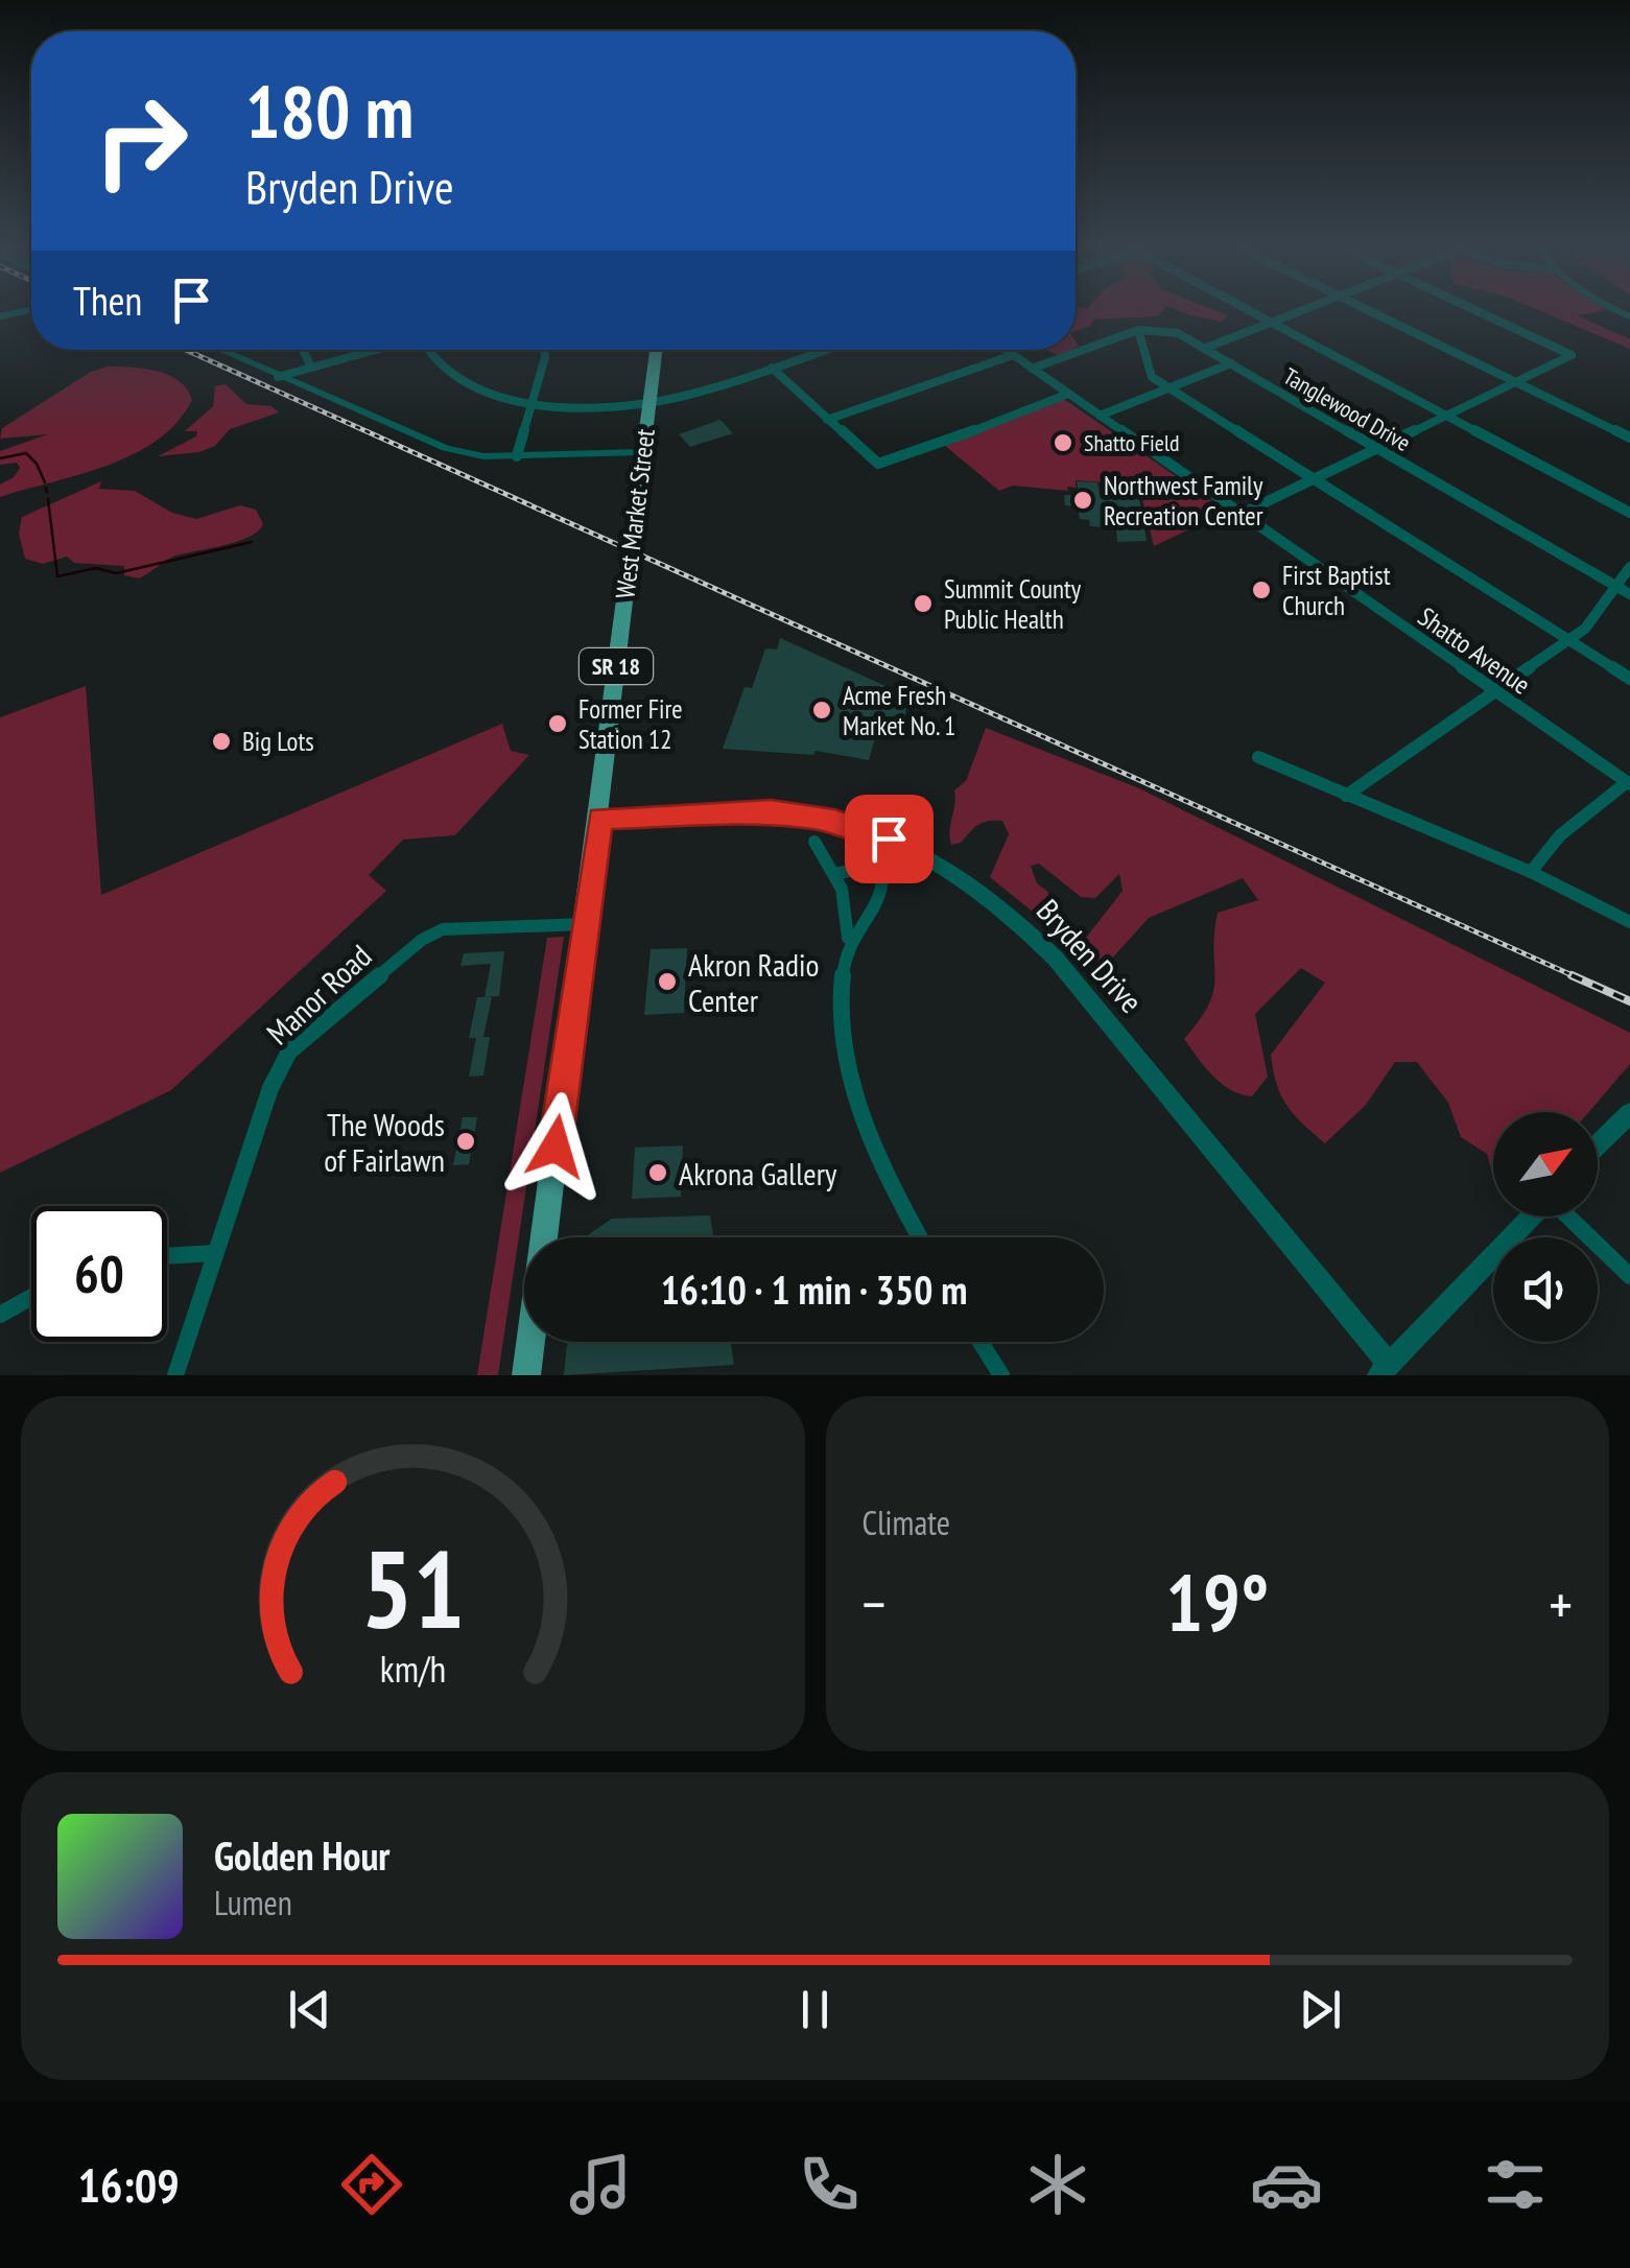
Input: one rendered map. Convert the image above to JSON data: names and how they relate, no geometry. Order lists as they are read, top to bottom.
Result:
{
  "streets": {
    "main road": ["West Market Street", "SR 18"],
    "street": [
      "Tanglewood Drive",
      "Shatto Avenue",
      "Bryden Drive",
      "Manor Road"
    ]
  },
  "crossings": [
    ["West Market Street", "Bryden Drive"],
    ["West Market Street", "Manor Road"]
  ],
  "places": [
    "Shatto Field",
    "Northwest Family Recreation Center",
    "First Baptist Church",
    "Summit County Public Health",
    "Acme Fresh Market No. 1",
    "Former Fire Station 12",
    "Big Lots",
    "Akron Radio Center",
    "The Woods of Fairlawn",
    "Akrona Gallery"
  ],
  "north": "top right",
  "page": {
    "turn": ["180 m", "Bryden Drive"],
    "then": "Then",
    "limit": "60",
    "trip": "16:10 · 1 min · 350 m",
    "tile": "Climate",
    "heat": ["−", "19°", "+"],
    "song": ["Golden Hour", "Lumen"],
    "tabs": "16:09",
    "gauge": ["51", "km/h"]
  }
}
